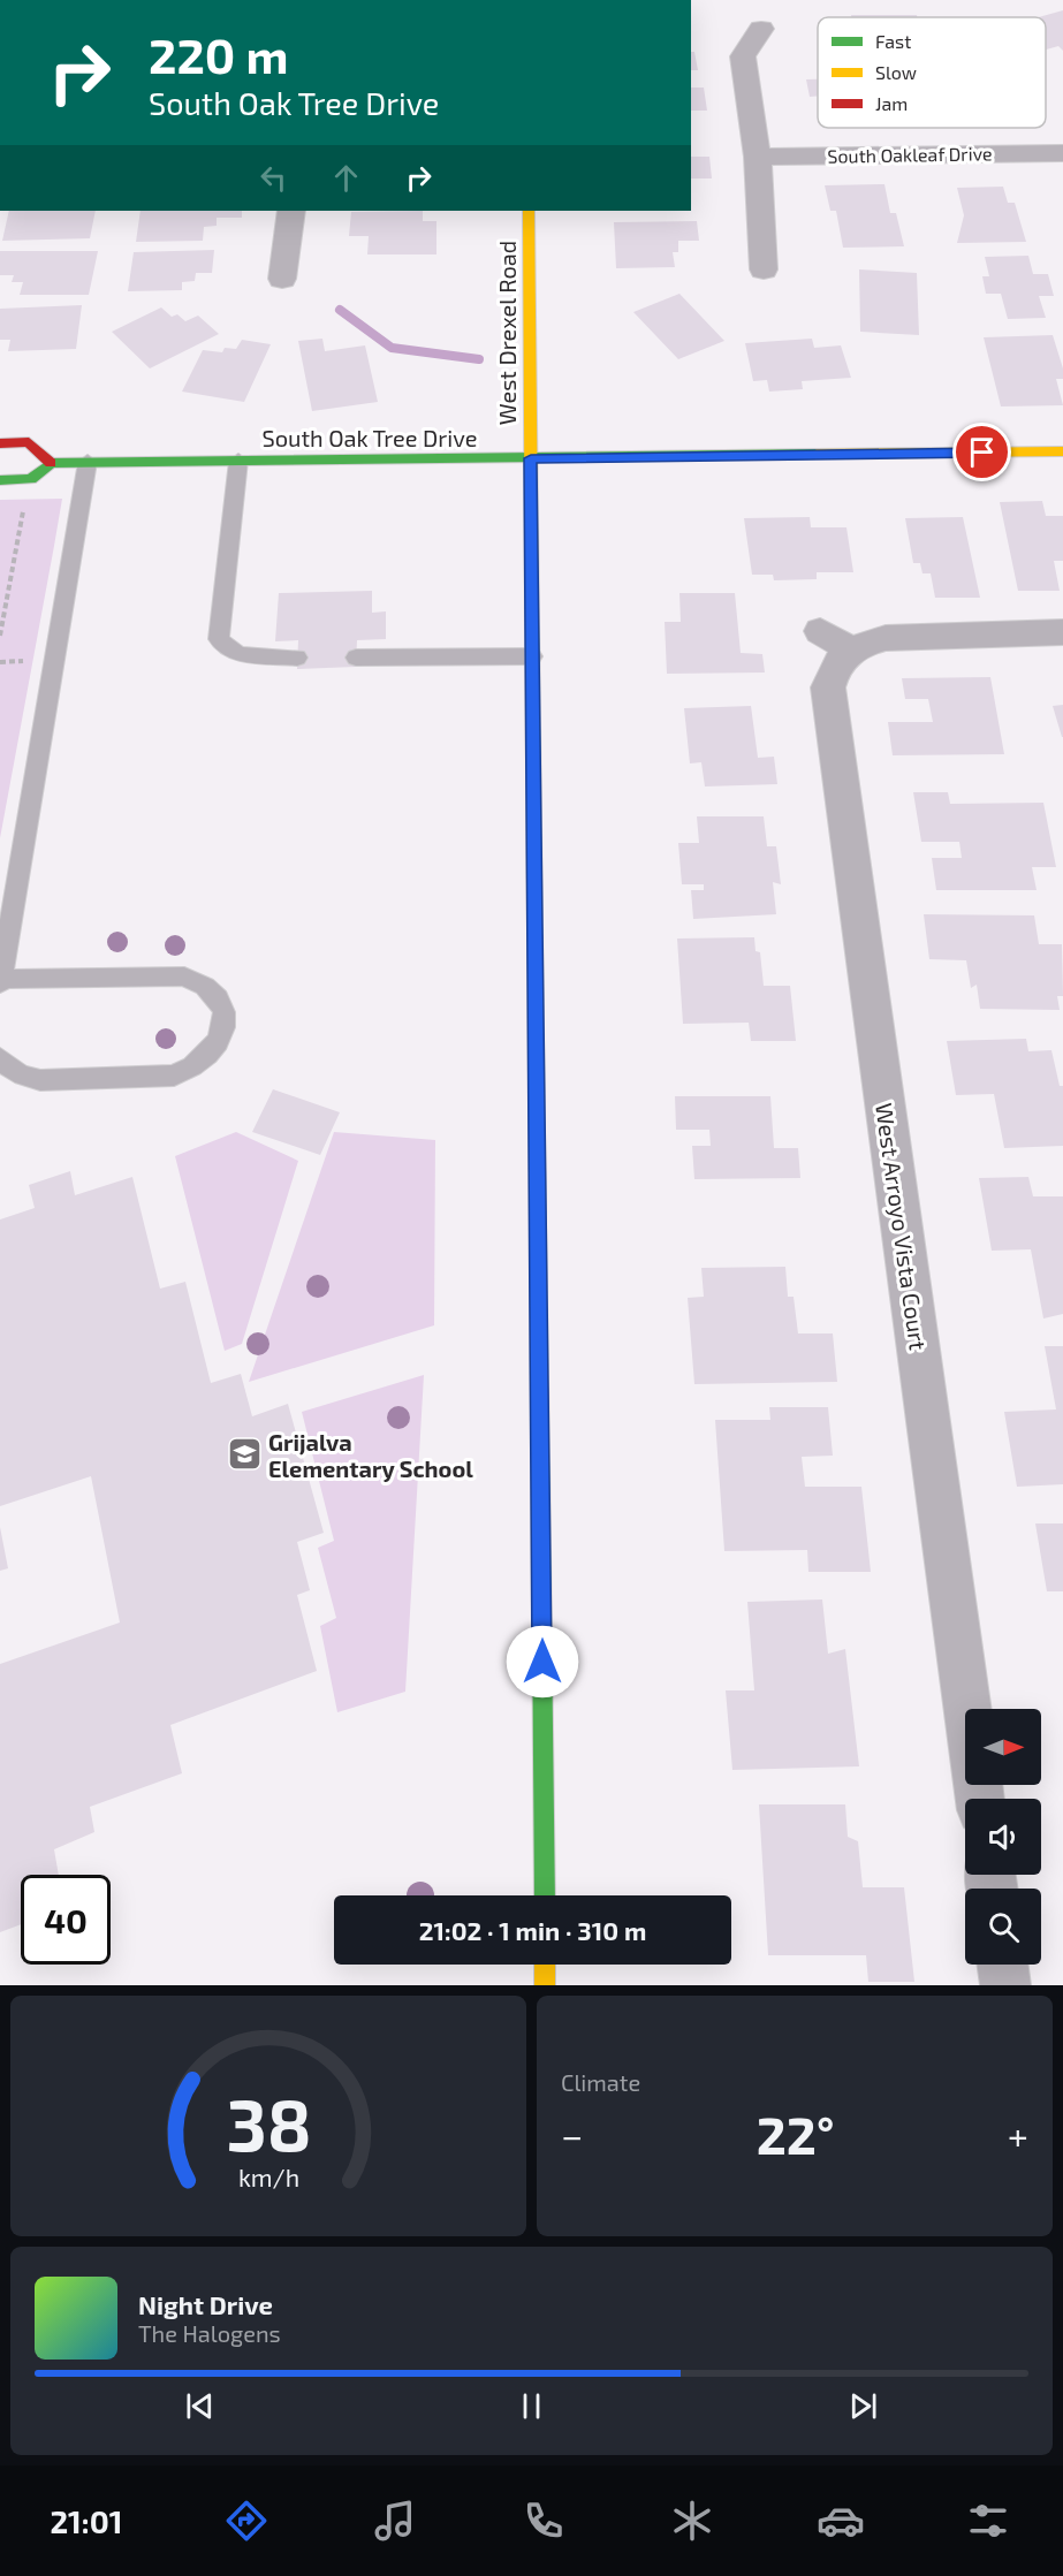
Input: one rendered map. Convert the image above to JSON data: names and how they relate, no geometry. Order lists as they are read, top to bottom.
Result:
{
  "streets": {
    "street": [
      "South Oakleaf Drive",
      "West Drexel Road",
      "South Oak Tree Drive",
      "West Arroyo Vista Court"
    ]
  },
  "crossings": [
    ["West Drexel Road", "South Oak Tree Drive"]
  ],
  "places": {
    "school or university": ["Grijalva Elementary School"]
  },
  "legend": ["Fast", "Slow", "Jam"],
  "north": "right",
  "page": {
    "turn": ["220 m", "South Oak Tree Drive"],
    "limit": "40",
    "trip": "21:02 · 1 min · 310 m",
    "tile": "Climate",
    "heat": ["−", "22°", "+"],
    "song": ["Night Drive", "The Halogens"],
    "tabs": "21:01",
    "gauge": ["38", "km/h"]
  }
}
